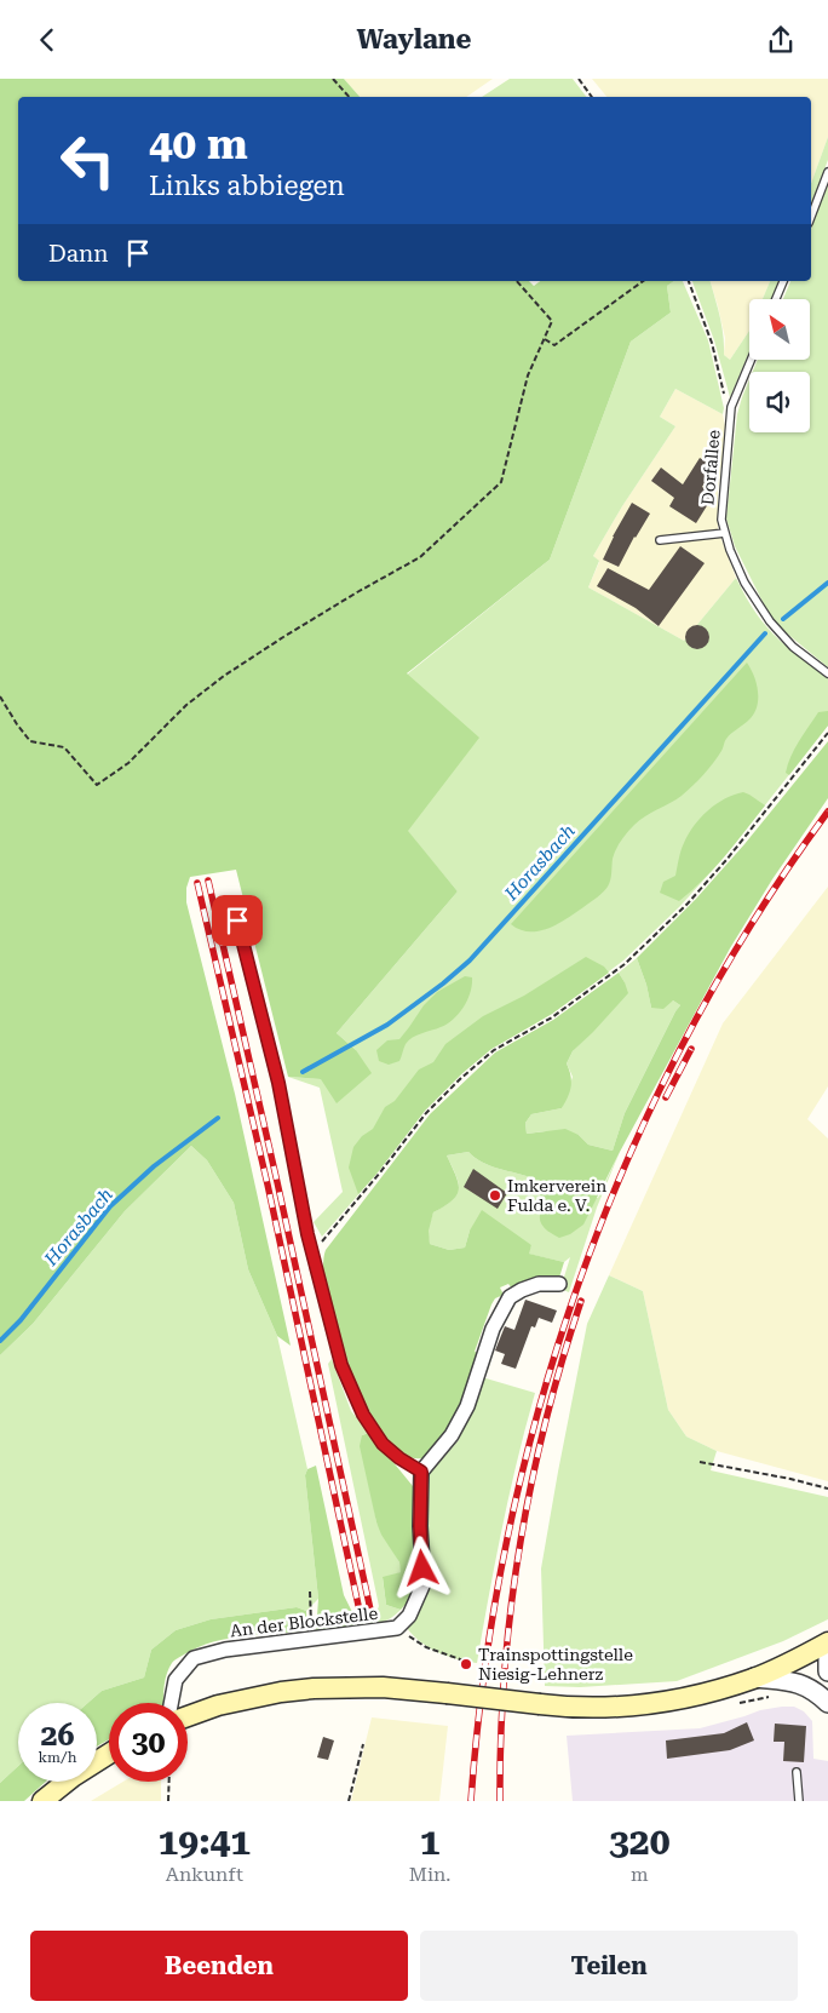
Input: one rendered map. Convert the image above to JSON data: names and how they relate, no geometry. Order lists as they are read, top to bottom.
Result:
{
  "streets": {
    "street": ["An der Blockstelle"],
    "lane": ["Dorfallee"]
  },
  "water": ["Horasbach"],
  "places": ["Imkerverein Fulda e. V.", "Trainspottingstelle Niesig-Lehnerz"],
  "north": "top left",
  "page": {
    "header": "Waylane",
    "turn": ["40 m", "Links abbiegen"],
    "then": "Dann",
    "speed": "26 km/h",
    "limit": "30",
    "eta": [
      "19:41",
      "Ankunft",
      "1",
      "Min.",
      "320",
      "m"
    ],
    "buttons": ["Beenden", "Teilen"]
  }
}
